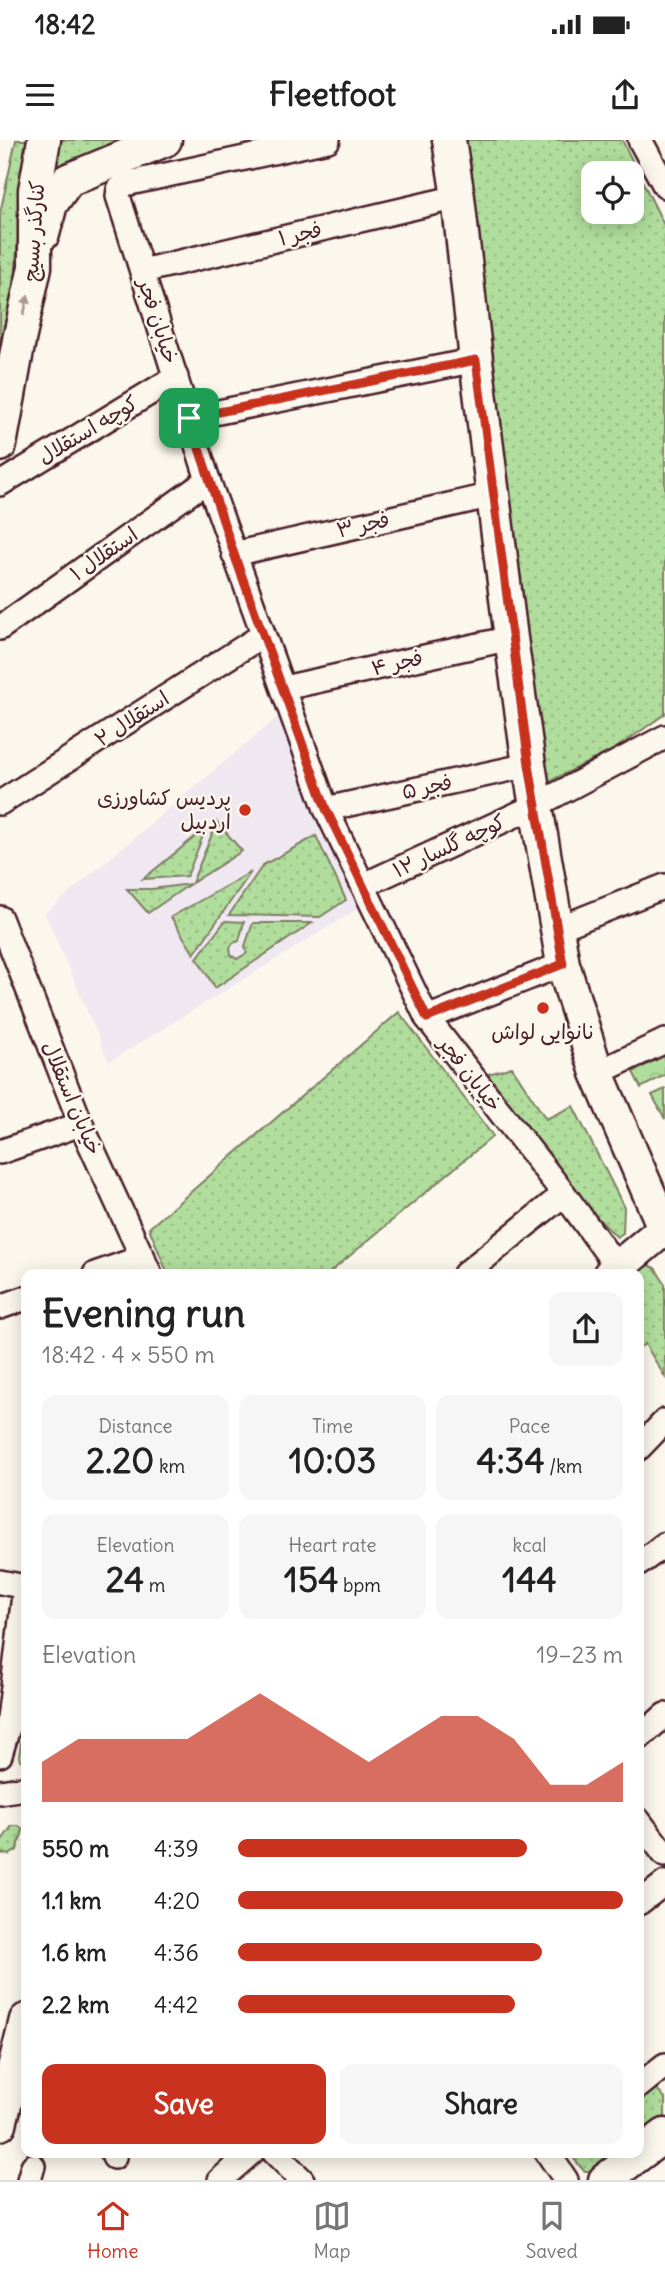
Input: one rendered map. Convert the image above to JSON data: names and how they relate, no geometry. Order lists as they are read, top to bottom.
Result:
{
  "streets": {
    "street": [
      "کنارگذر بسیج",
      "فجر ۱",
      "خیابان فجر",
      "کوچه استقلال",
      "فجر ۳",
      "استقلال ۱",
      "فجر ۴",
      "استقلال ۲",
      "فجر ۵",
      "کوچه گلسار ۱۲",
      "خیابان استقلال"
    ]
  },
  "crossings": [
    ["فجر ۱", "خیابان فجر"],
    ["خیابان فجر", "کوچه استقلال"],
    ["خیابان فجر", "فجر ۳"],
    ["خیابان فجر", "استقلال ۱"],
    ["خیابان فجر", "فجر ۴"],
    ["خیابان فجر", "استقلال ۲"],
    ["خیابان فجر", "فجر ۵"],
    ["خیابان فجر", "کوچه گلسار ۱۲"]
  ],
  "one_way": ["کنارگذر بسیج"],
  "places": ["پردیس کشاورزی اردبیل", "نانوایی لواش"],
  "page": {
    "status": "18:42",
    "header": "Fleetfoot",
    "heading": ["Evening run", "18:42 · 4 × 550 m"],
    "stats": [
      ["Distance", "2.20 km"],
      ["Time", "10:03"],
      ["Pace", "4:34 /km"],
      ["Elevation", "24 m"],
      ["Heart rate", "154 bpm"],
      ["kcal", "144"]
    ],
    "chart": ["Elevation", "19–23 m"],
    "list": [
      {
        "name": "550 m",
        "note": "4:39"
      },
      {
        "name": "1.1 km",
        "note": "4:20"
      },
      {
        "name": "1.6 km",
        "note": "4:36"
      },
      {
        "name": "2.2 km",
        "note": "4:42"
      }
    ],
    "buttons": ["Save", "Share"],
    "tabs": ["Home", "Map", "Saved"]
  }
}
